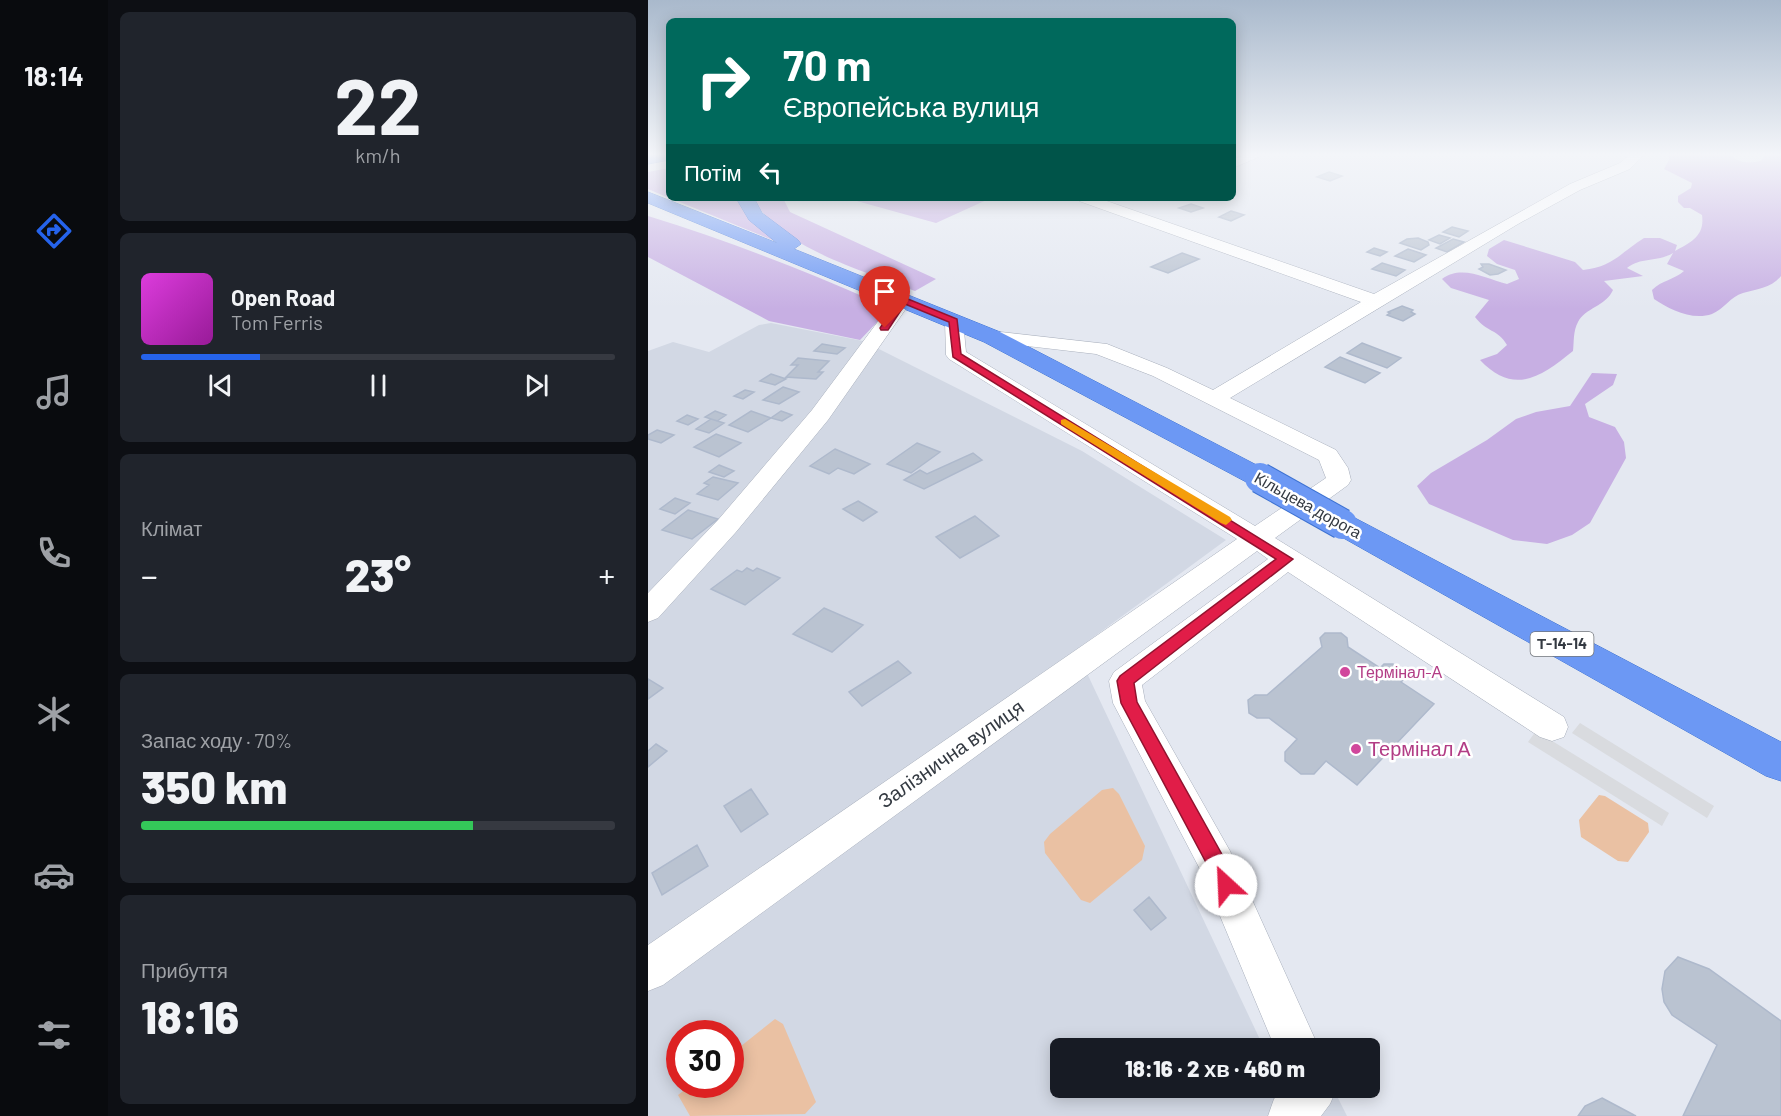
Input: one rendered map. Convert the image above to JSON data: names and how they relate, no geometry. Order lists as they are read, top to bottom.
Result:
{
  "streets": {
    "highway": ["Кільцева дорога", "Т-14-14"],
    "street": ["Залізнична вулиця"]
  },
  "crossings": [
    ["Кільцева дорога", "Т-14-14"]
  ],
  "places": ["Термінал-А", "Термінал А"],
  "page": {
    "tabs": "18:14",
    "tile": [
      ["22", "km/h"],
      "Клімат",
      ["Запас ходу · 70%", "350 km"],
      ["Прибуття", "18:16"]
    ],
    "turn": ["70 m", "Європейська вулиця"],
    "then": "Потім",
    "song": ["Open Road", "Tom Ferris"],
    "heat": ["−", "23°", "+"],
    "limit": "30",
    "trip": "18:16 · 2 хв · 460 m"
  }
}
